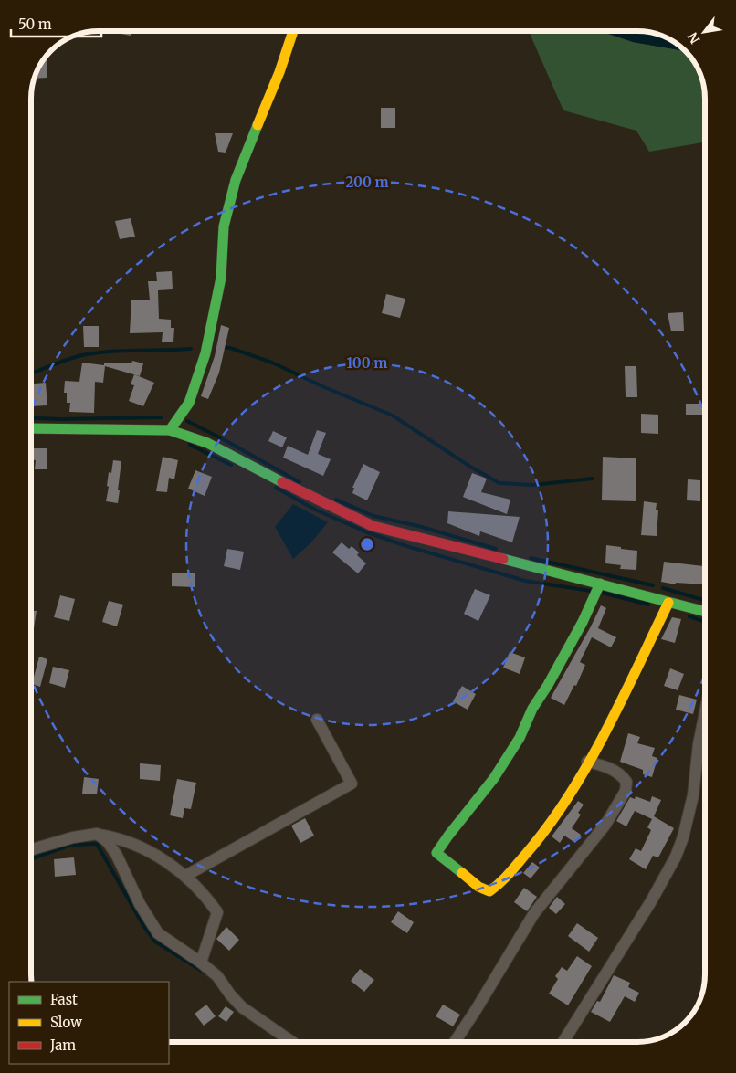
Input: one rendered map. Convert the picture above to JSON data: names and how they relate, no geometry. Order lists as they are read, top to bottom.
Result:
{
  "legend": ["Fast", "Slow", "Jam"],
  "scale_bar": "50 m",
  "north": "bottom left",
  "rings": ["200 m", "100 m"]
}
